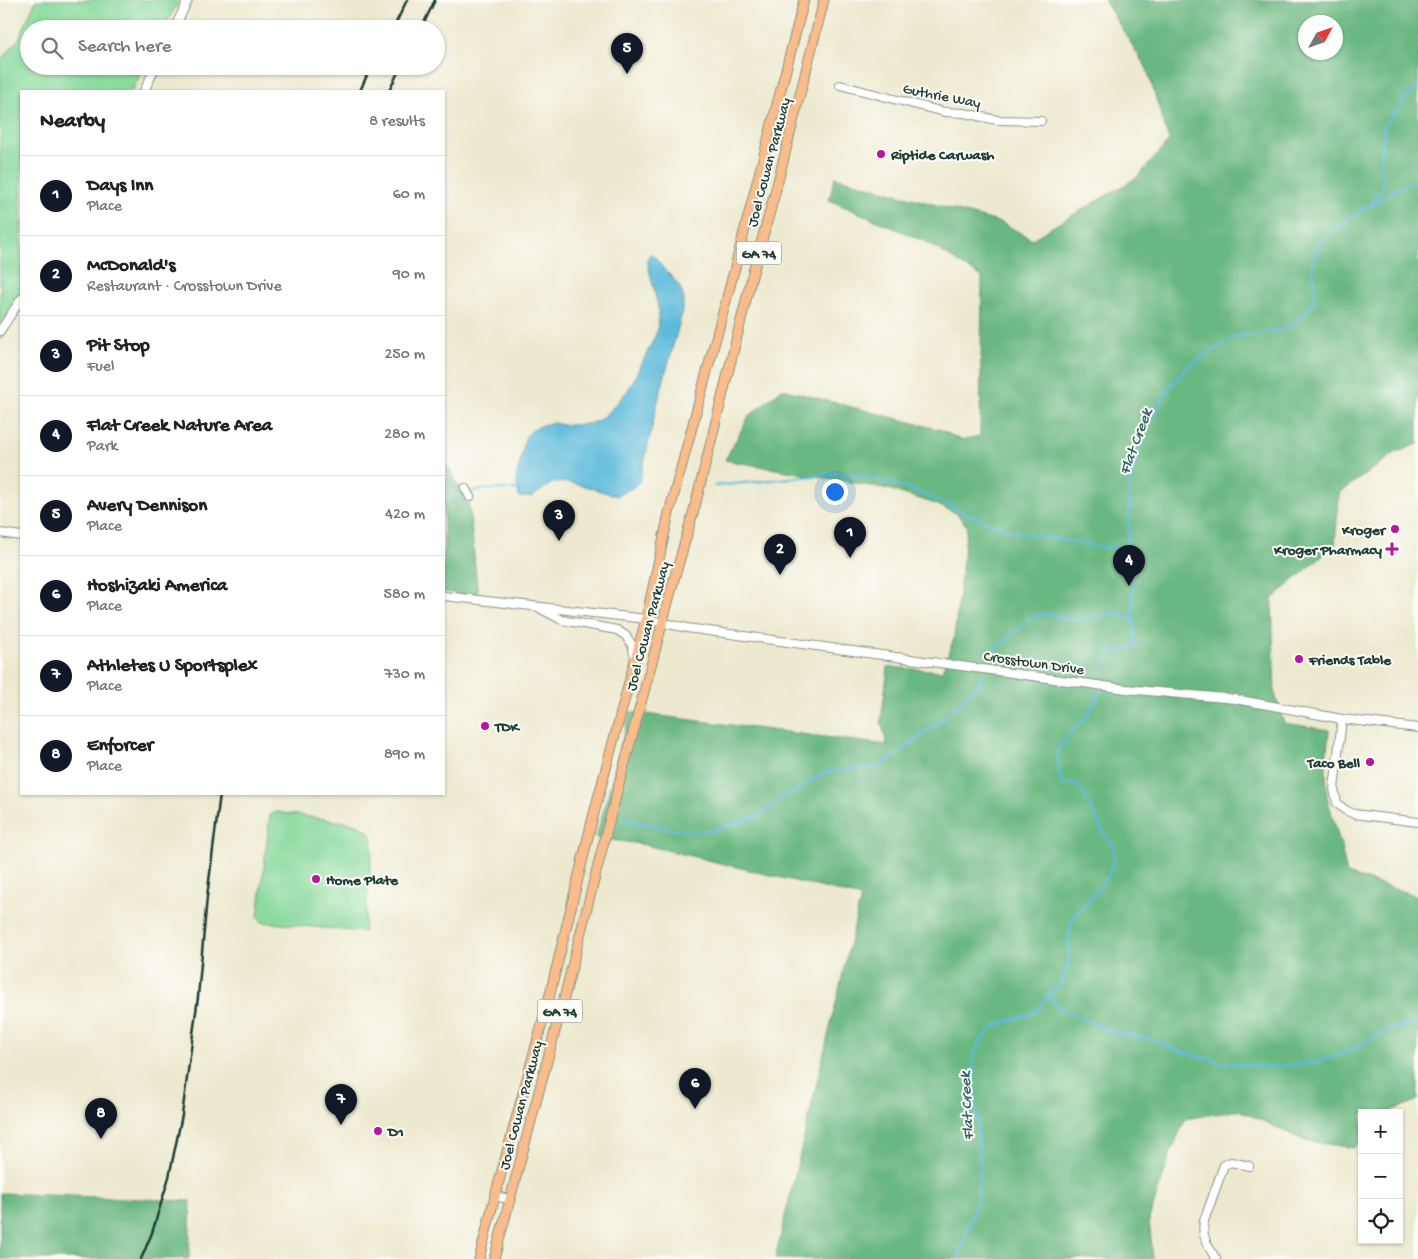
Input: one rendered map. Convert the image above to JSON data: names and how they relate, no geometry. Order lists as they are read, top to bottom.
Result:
{
  "streets": {
    "main road": ["Joel Cowan Parkway", "GA 74"],
    "street": ["Guthrie Way", "Crosstown Drive"]
  },
  "crossings": [
    ["Joel Cowan Parkway", "Crosstown Drive"]
  ],
  "water": ["Flat Creek"],
  "places": {
    "other": [
      "Riptide Carwash",
      "Kroger",
      "Friends Table",
      "TDK",
      "Taco Bell",
      "Home Plate",
      "D1"
    ],
    "health": ["Kroger Pharmacy"]
  },
  "north": "top right",
  "page": {
    "search": "Search here",
    "pins": [
      "5",
      "3",
      "1",
      "2",
      "4",
      "6",
      "7",
      "8"
    ],
    "heading": ["Nearby", "8 results"],
    "list": [
      {
        "mark": "1",
        "name": "Days Inn",
        "note": "Place",
        "value": "60 m"
      },
      {
        "mark": "2",
        "name": "McDonald's",
        "note": "Restaurant · Crosstown Drive",
        "value": "90 m"
      },
      {
        "mark": "3",
        "name": "Pit Stop",
        "note": "Fuel",
        "value": "250 m"
      },
      {
        "mark": "4",
        "name": "Flat Creek Nature Area",
        "note": "Park",
        "value": "280 m"
      },
      {
        "mark": "5",
        "name": "Avery Dennison",
        "note": "Place",
        "value": "420 m"
      },
      {
        "mark": "6",
        "name": "Hoshizaki America",
        "note": "Place",
        "value": "580 m"
      },
      {
        "mark": "7",
        "name": "Athletes U Sportsplex",
        "note": "Place",
        "value": "730 m"
      },
      {
        "mark": "8",
        "name": "Enforcer",
        "note": "Place",
        "value": "890 m"
      }
    ],
    "map_buttons": ["+", "−"]
  }
}
